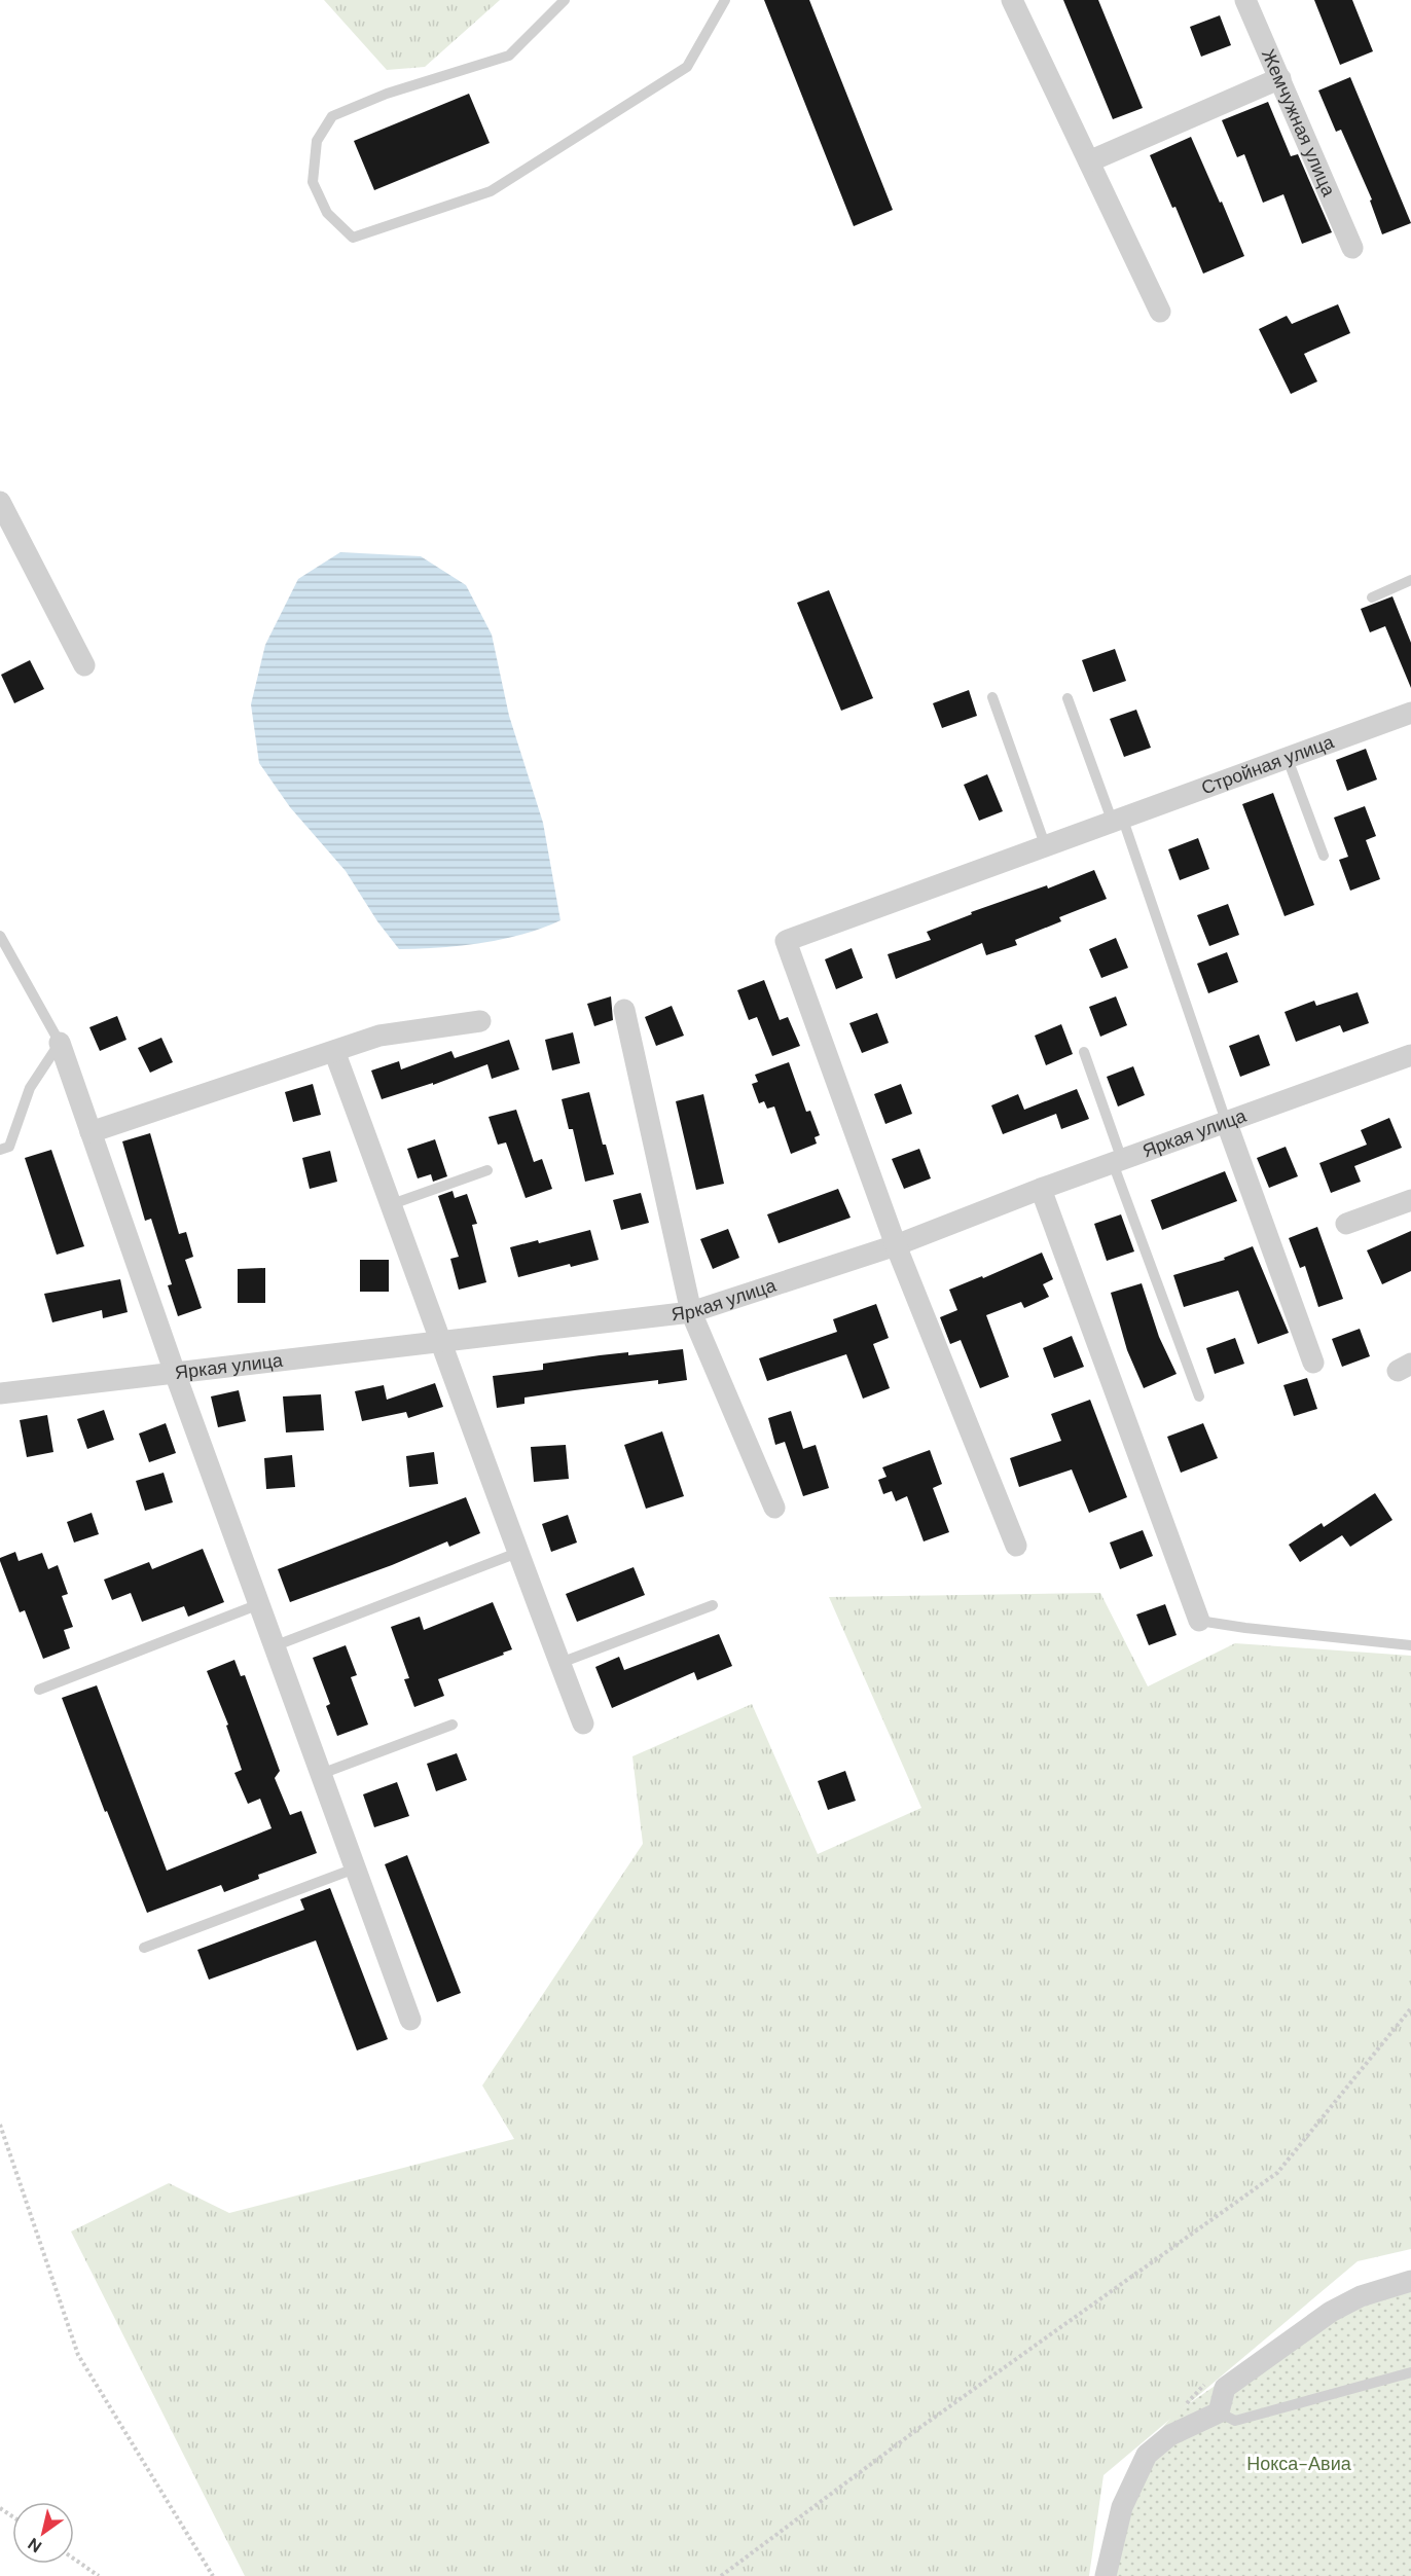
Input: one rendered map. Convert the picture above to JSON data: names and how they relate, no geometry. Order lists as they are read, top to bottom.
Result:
{
  "streets": {
    "street": ["Жемчужная улица", "Стройная улица", "Яркая улица"]
  },
  "crossings": [
    ["Стройная улица", "Яркая улица"]
  ],
  "parks": ["Нокса-Авиа"],
  "north": "bottom left"
}
